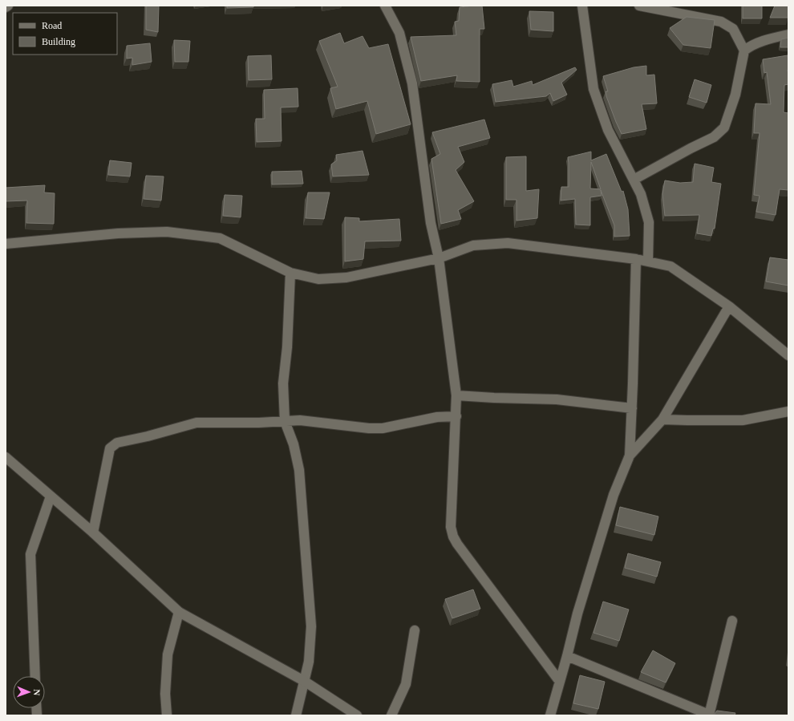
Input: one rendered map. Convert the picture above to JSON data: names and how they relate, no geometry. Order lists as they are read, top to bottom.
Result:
{
  "legend": ["Road", "Building"],
  "north": "right"
}
